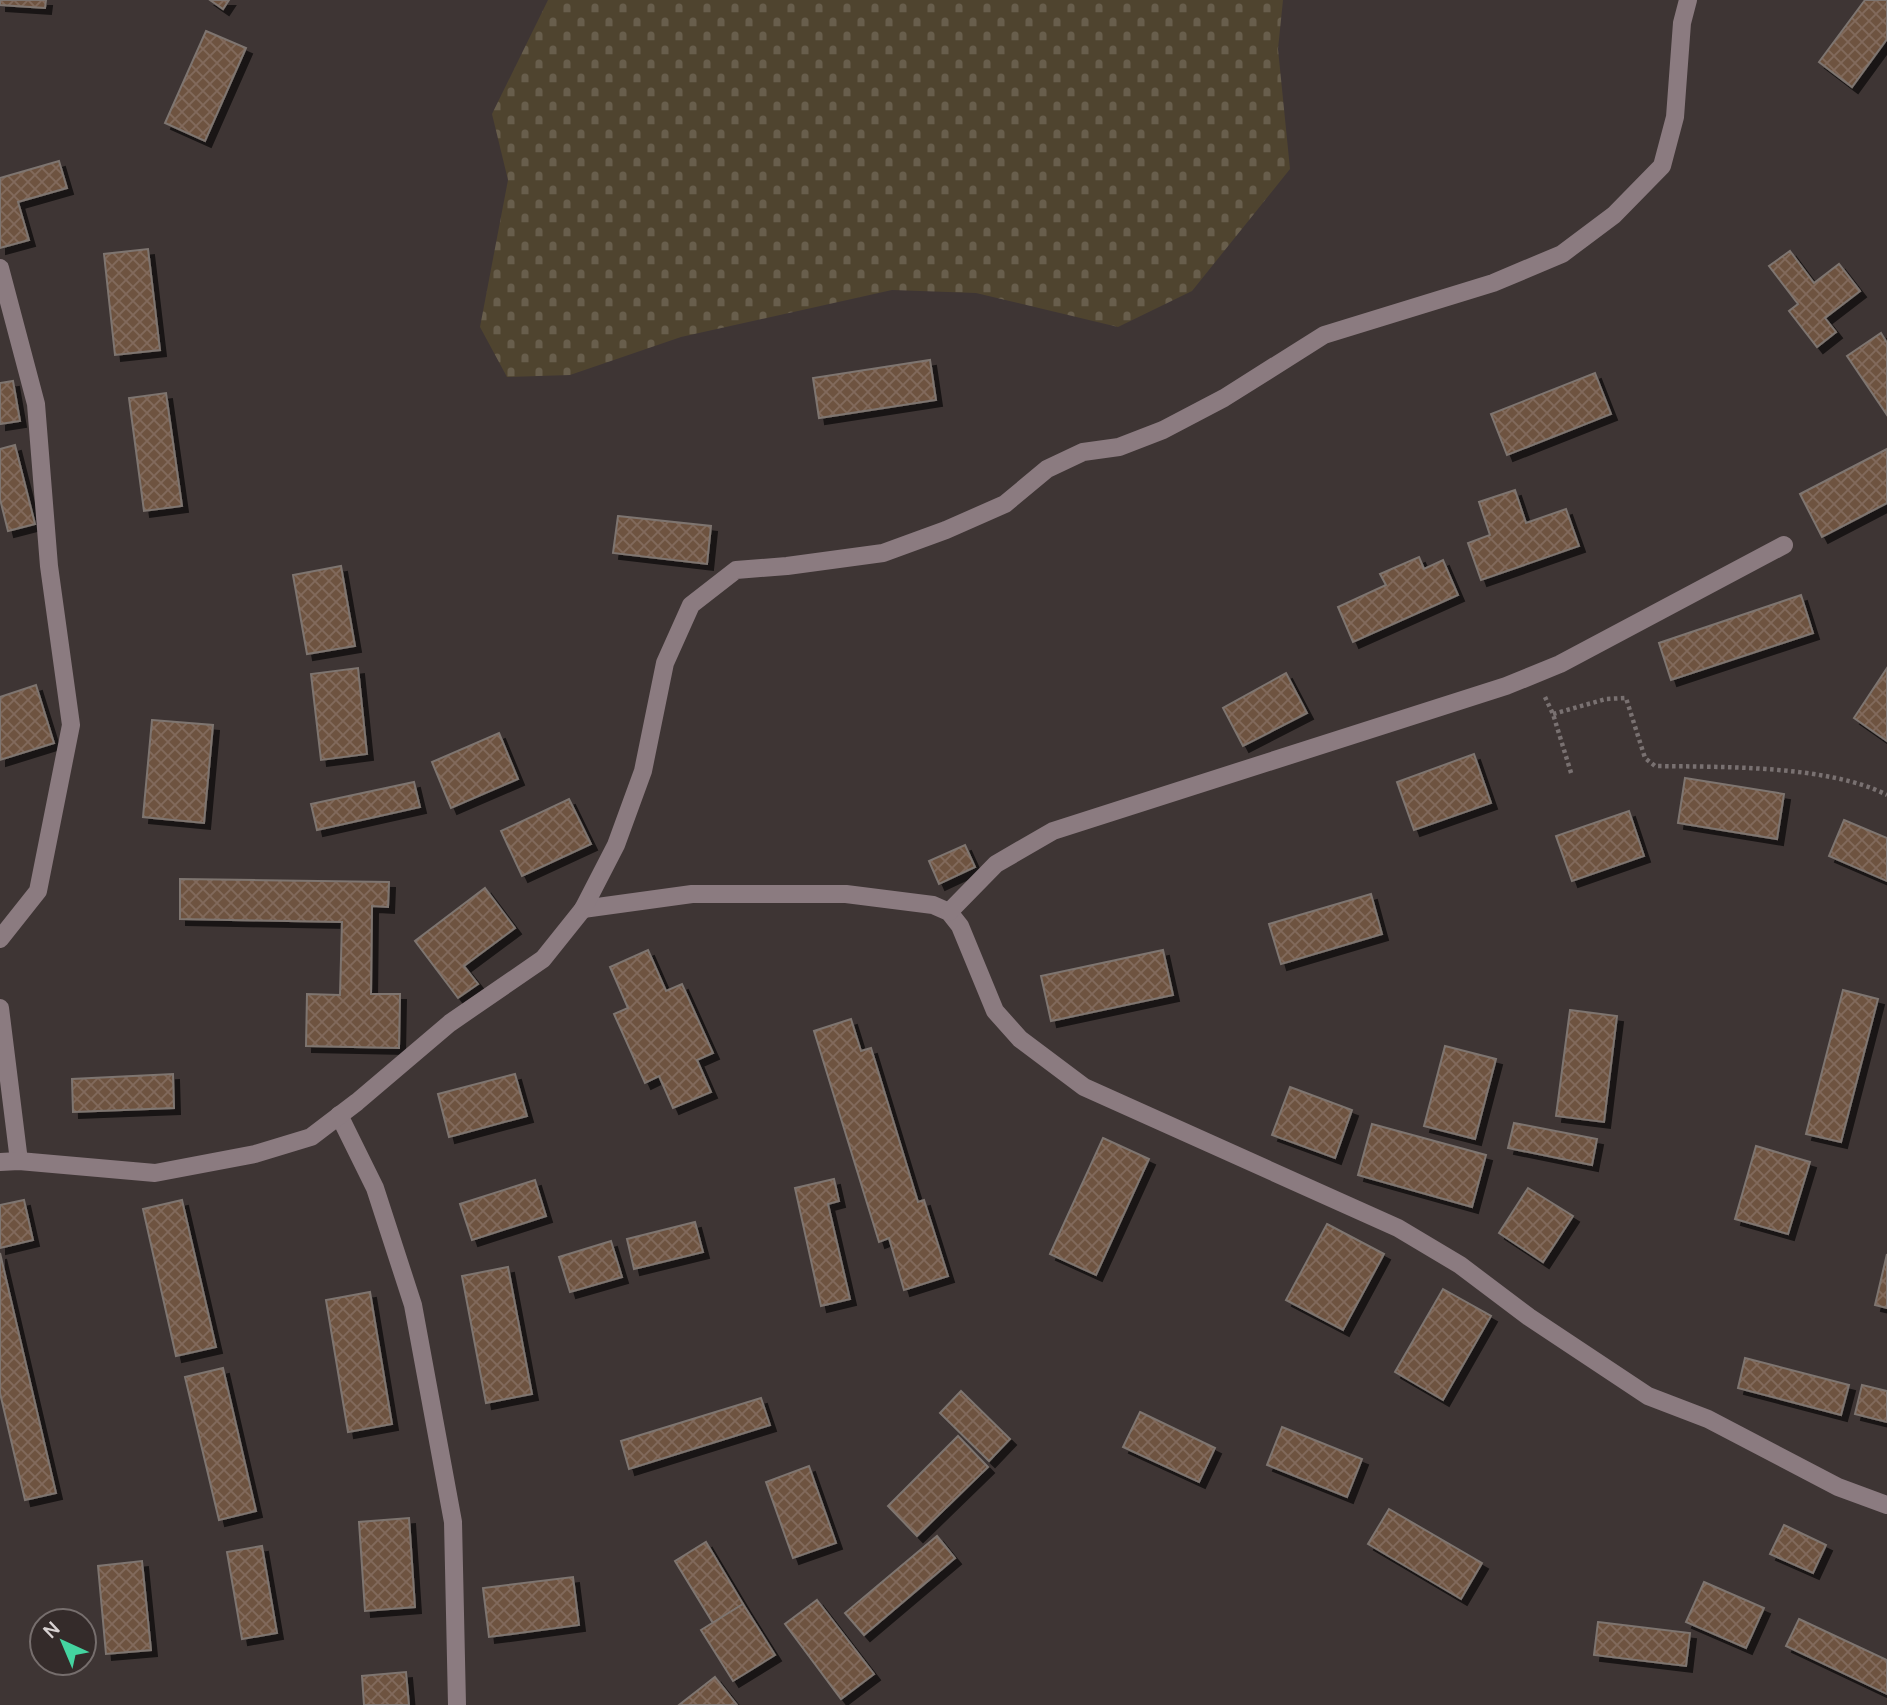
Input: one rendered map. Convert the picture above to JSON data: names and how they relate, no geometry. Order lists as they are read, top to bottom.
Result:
{
  "north": "top left"
}
